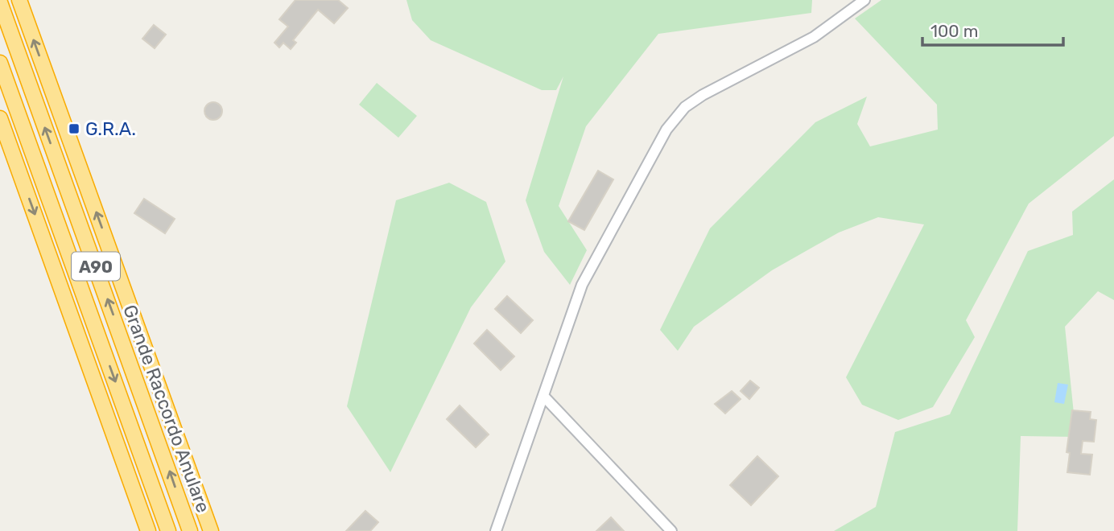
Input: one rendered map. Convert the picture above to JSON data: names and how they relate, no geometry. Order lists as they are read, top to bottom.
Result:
{
  "streets": {
    "highway": ["A90", "Grande Raccordo Anulare"]
  },
  "places": {
    "transit": ["G.R.A."]
  },
  "scale_bar": "100 m"
}
